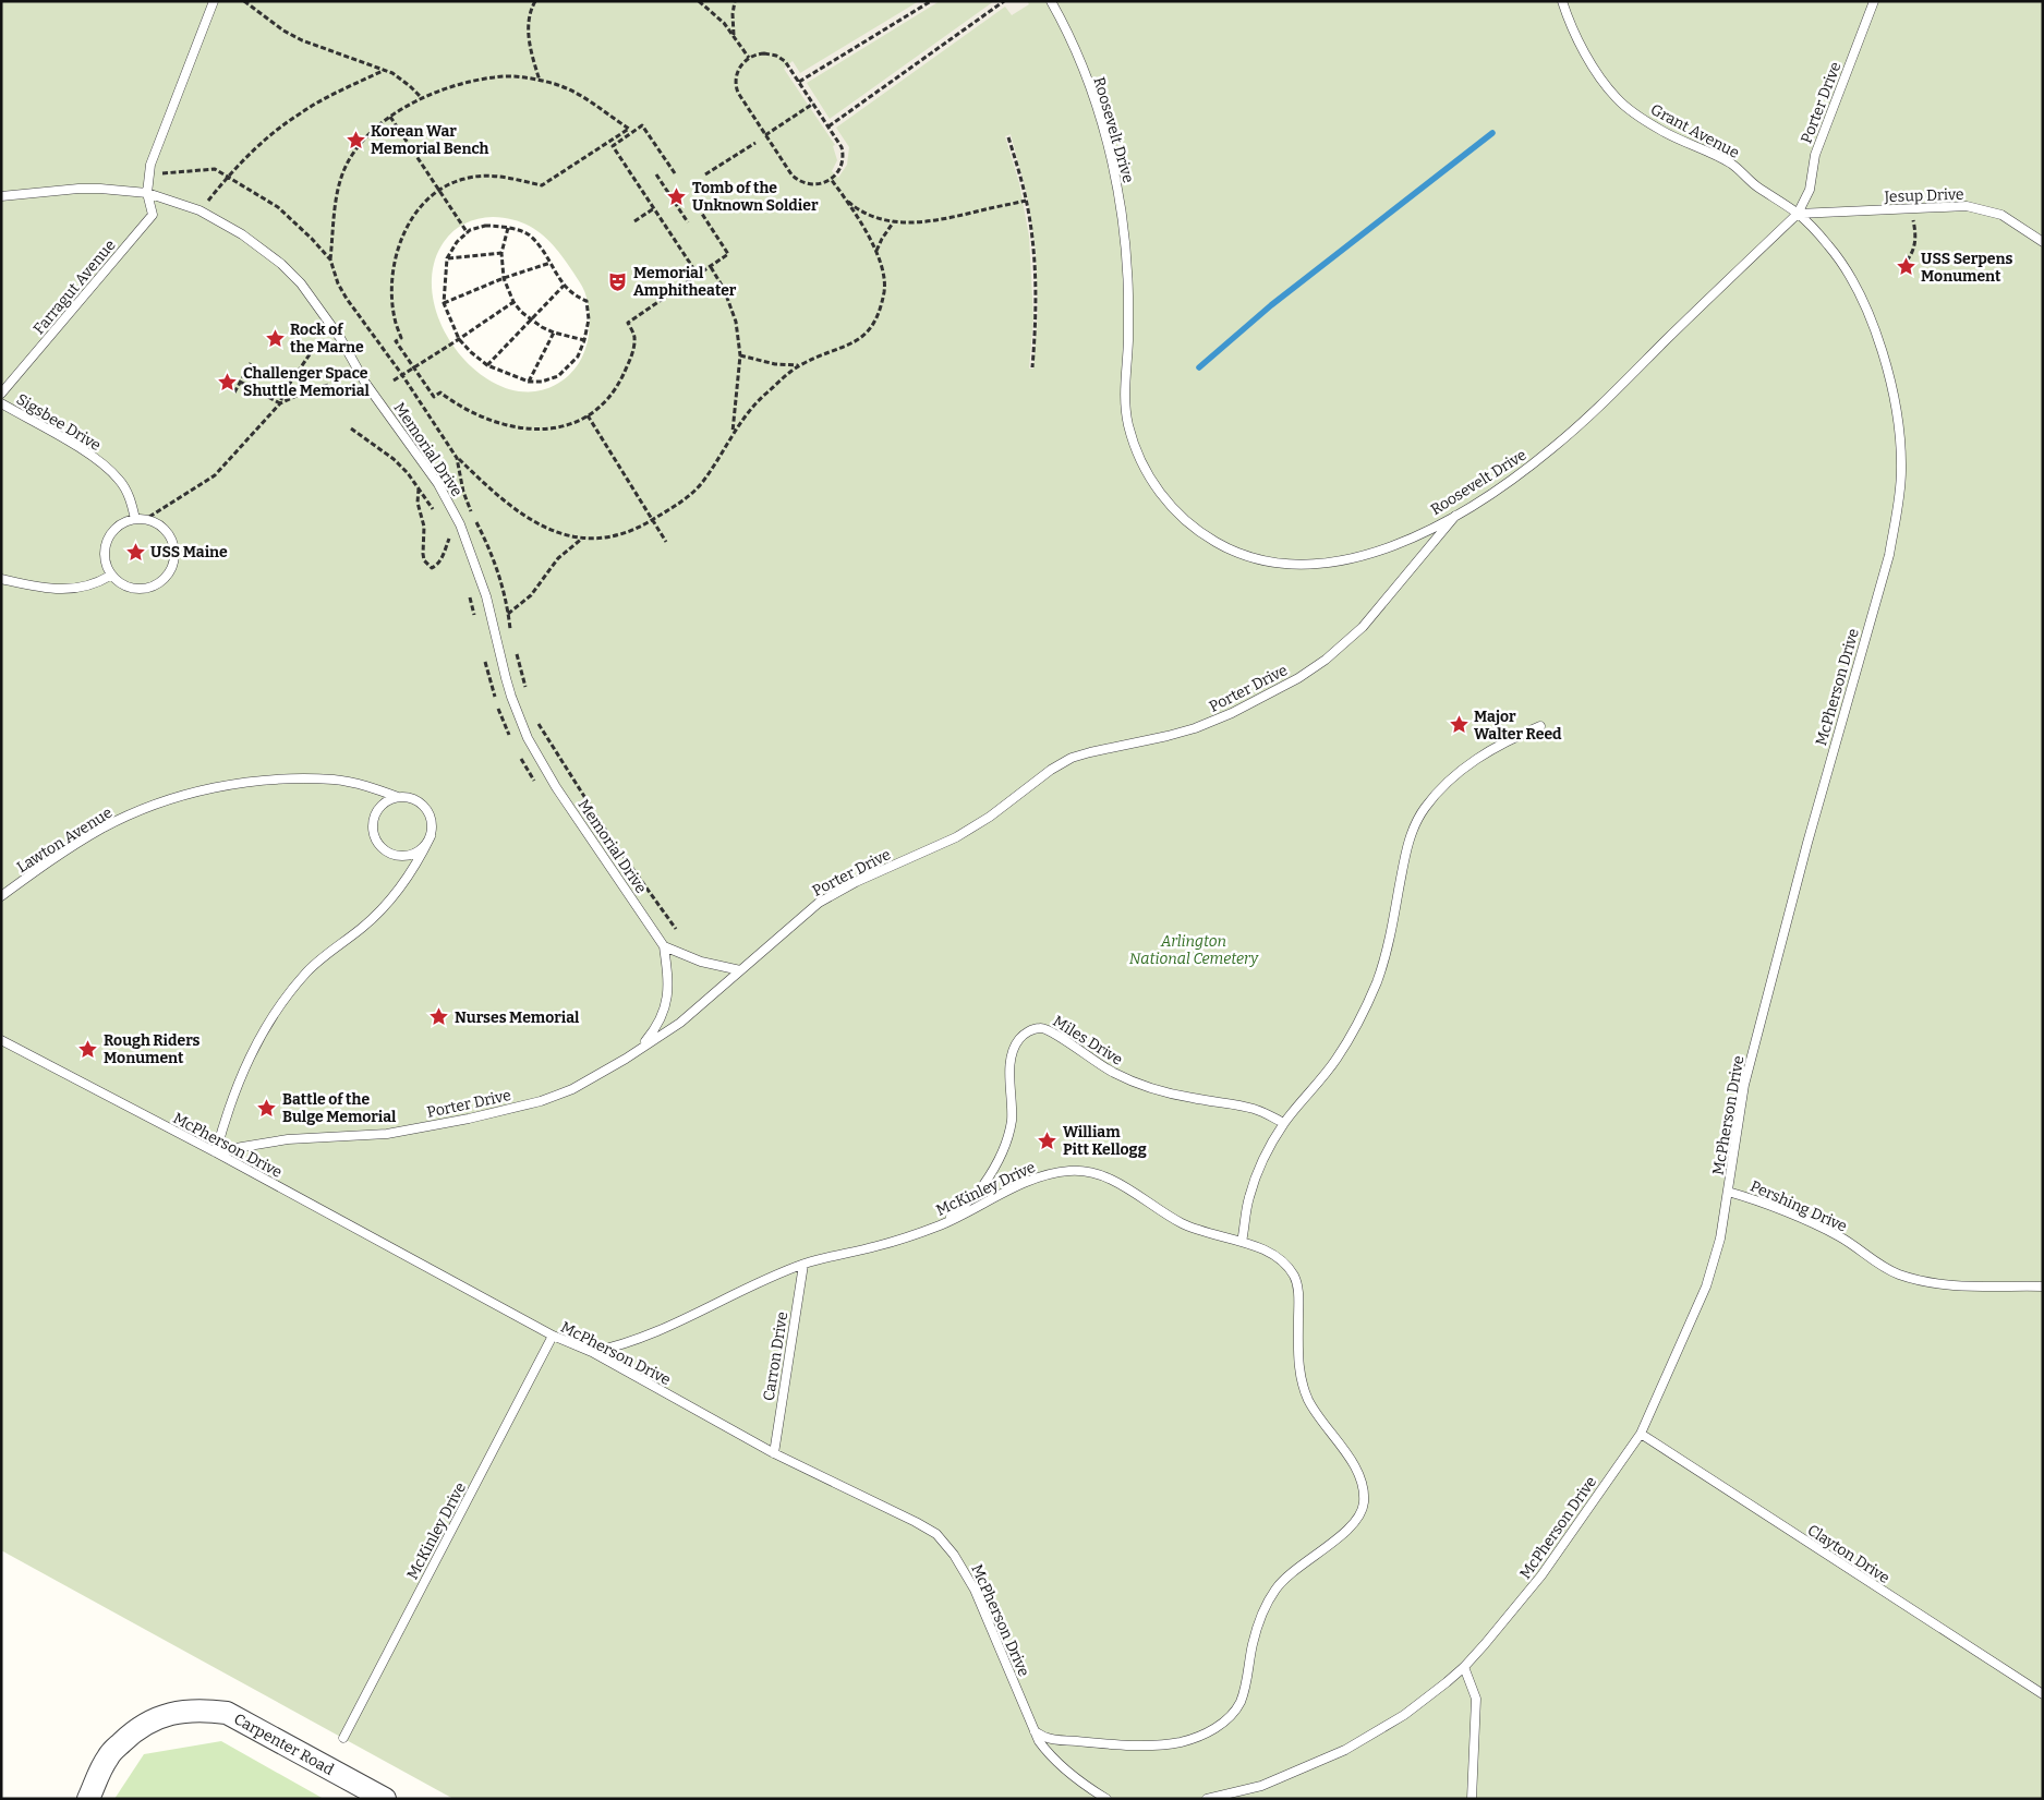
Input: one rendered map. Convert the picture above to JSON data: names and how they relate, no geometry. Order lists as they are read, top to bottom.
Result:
{
  "streets": {
    "street": ["Carpenter Road"],
    "lane": [
      "Porter Drive",
      "Roosevelt Drive",
      "Grant Avenue",
      "Jesup Drive",
      "Farragut Avenue",
      "Sigsbee Drive",
      "Memorial Drive",
      "McPherson Drive",
      "Lawton Avenue",
      "Miles Drive",
      "McKinley Drive",
      "Pershing Drive",
      "Carron Drive",
      "Clayton Drive"
    ]
  },
  "crossings": [
    ["Porter Drive", "Roosevelt Drive"],
    ["Porter Drive", "Grant Avenue"],
    ["Porter Drive", "Jesup Drive"],
    ["Porter Drive", "Memorial Drive"],
    ["Porter Drive", "McPherson Drive"],
    ["Roosevelt Drive", "Grant Avenue"],
    ["Roosevelt Drive", "Jesup Drive"],
    ["Roosevelt Drive", "McPherson Drive"],
    ["Grant Avenue", "Jesup Drive"],
    ["Grant Avenue", "McPherson Drive"],
    ["Jesup Drive", "McPherson Drive"],
    ["Farragut Avenue", "Memorial Drive"],
    ["McPherson Drive", "McKinley Drive"],
    ["McPherson Drive", "Pershing Drive"],
    ["McPherson Drive", "Carron Drive"],
    ["McPherson Drive", "Clayton Drive"],
    ["Miles Drive", "McKinley Drive"],
    ["McKinley Drive", "Carron Drive"]
  ],
  "parks": ["Arlington National Cemetery"],
  "places": {
    "place": [
      "Korean War Memorial Bench",
      "Tomb of the Unknown Soldier",
      "USS Serpens Monument",
      "Rock of the Marne",
      "Challenger Space Shuttle Memorial",
      "USS Maine",
      "Major Walter Reed",
      "Nurses Memorial",
      "Rough Riders Monument",
      "Battle of the Bulge Memorial",
      "William Pitt Kellogg"
    ],
    "theatre": ["Memorial Amphitheater"]
  }
}
